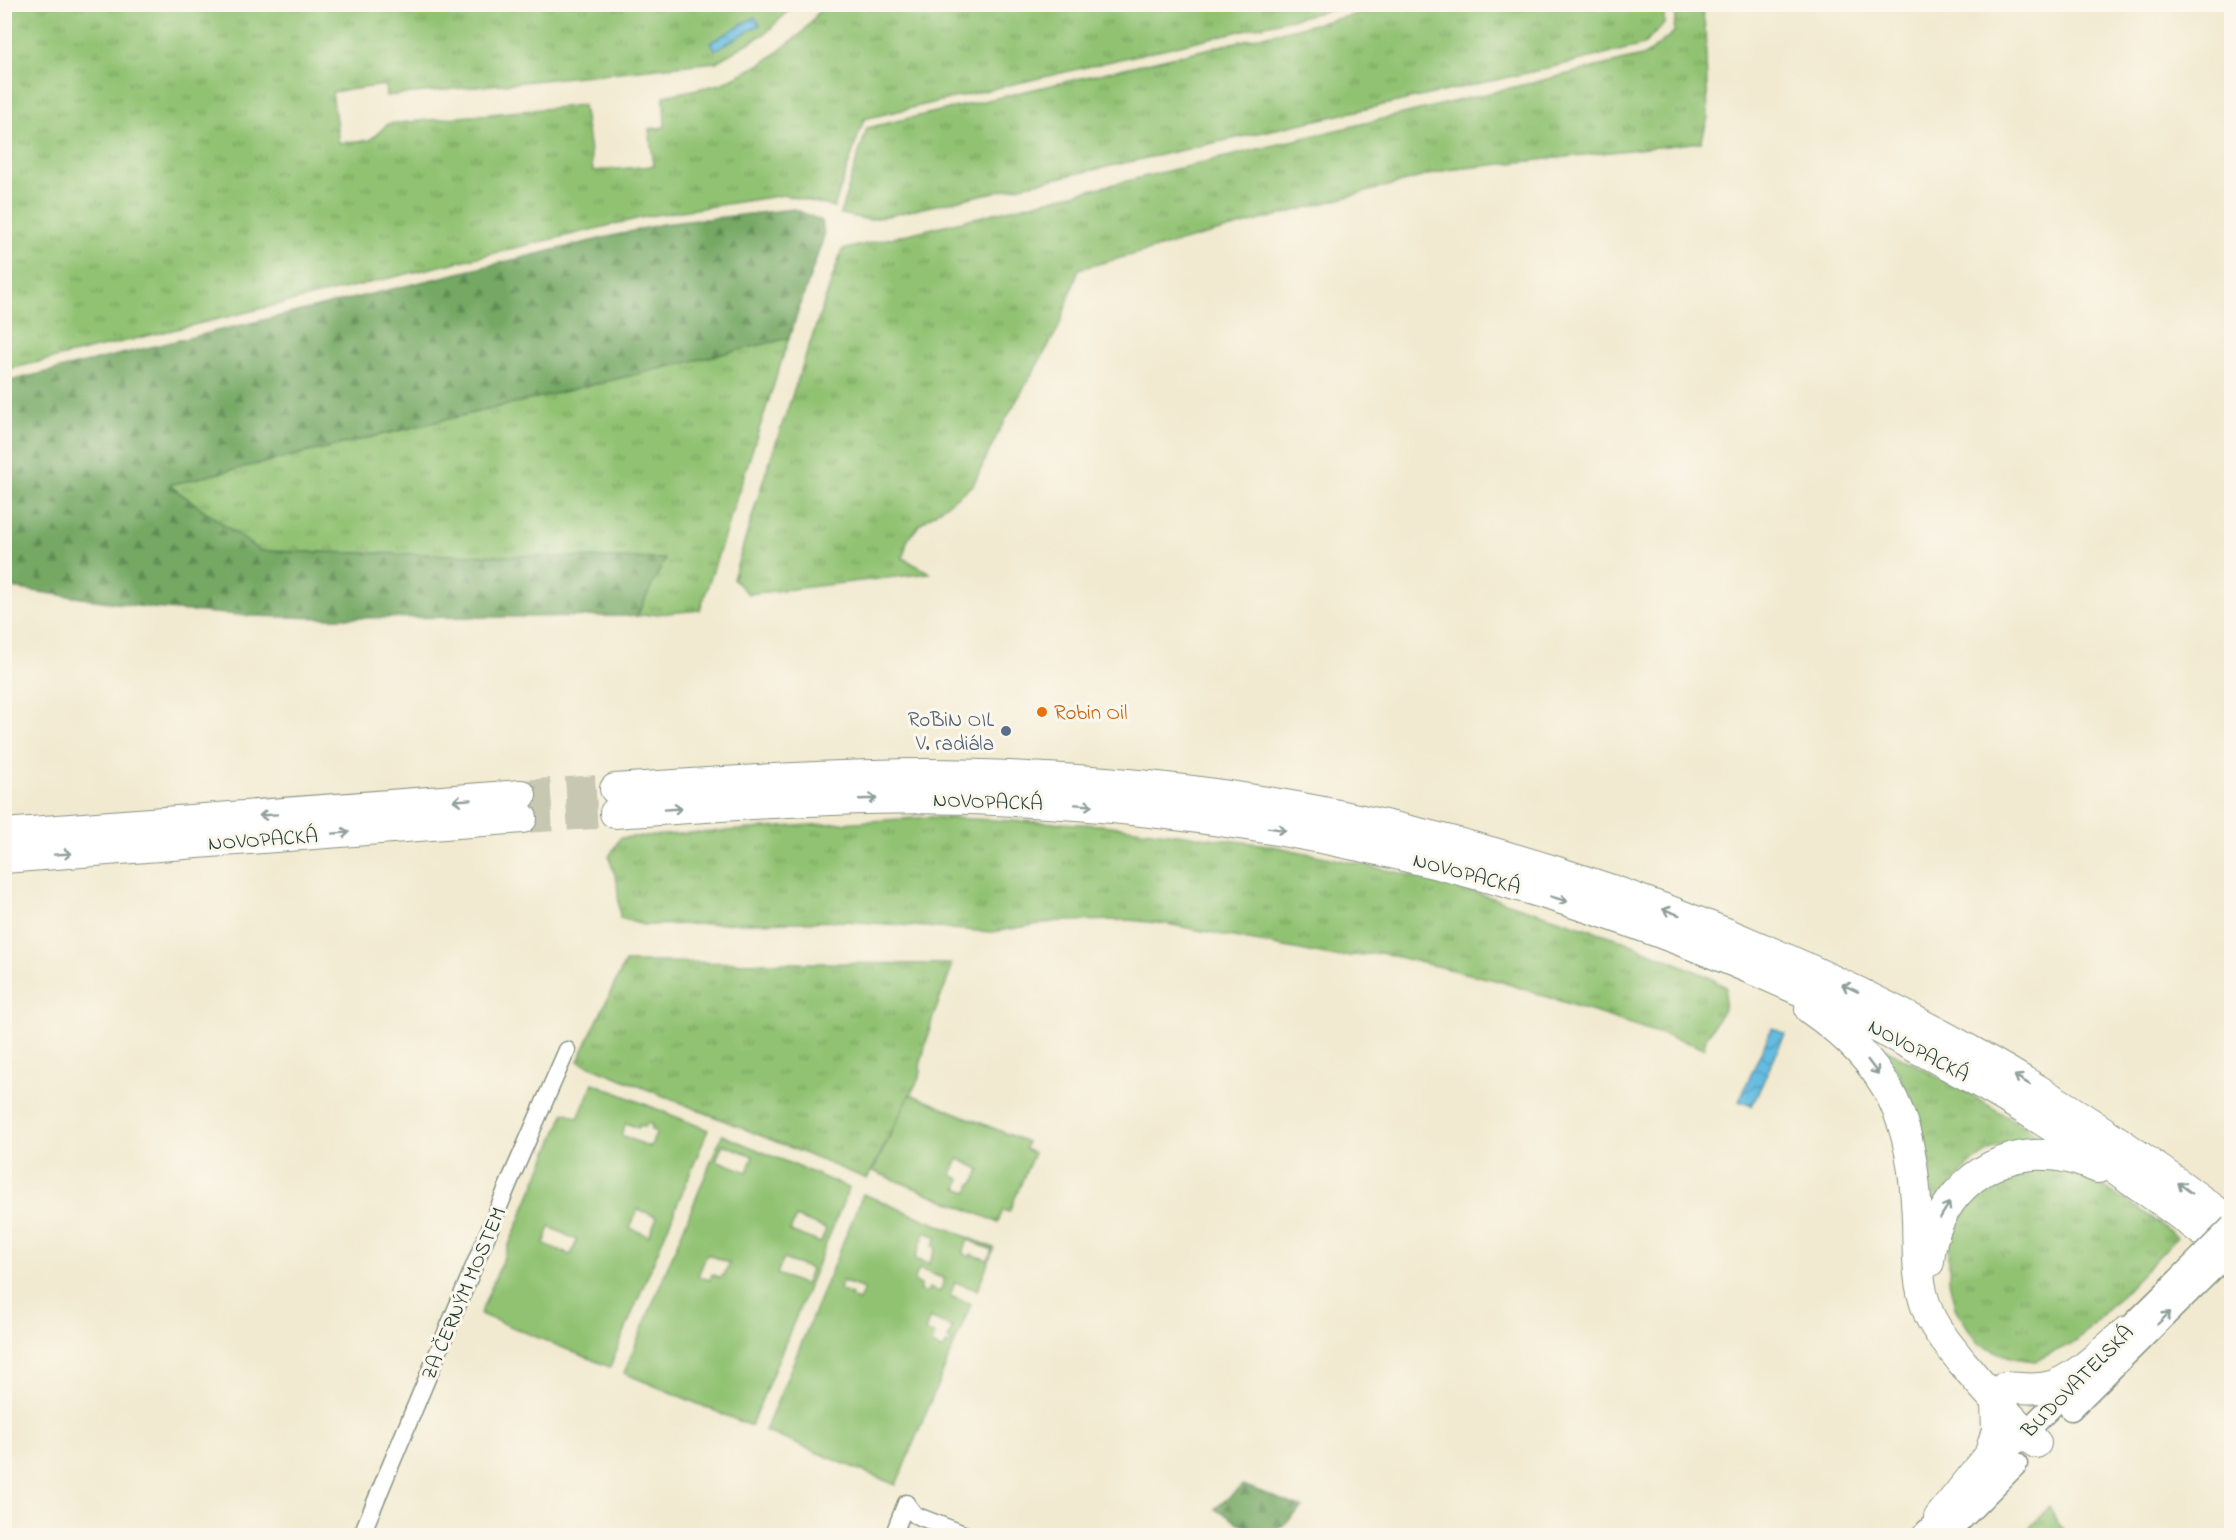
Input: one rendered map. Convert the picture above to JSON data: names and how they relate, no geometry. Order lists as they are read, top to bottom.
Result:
{
  "streets": {
    "highway": ["NOVOPACKÁ"],
    "street": ["ZA ČERNÝM MOSTEM", "BUDOVATELSKÁ"]
  },
  "crossings": [
    ["NOVOPACKÁ", "BUDOVATELSKÁ"]
  ],
  "places": ["Robin Oil", "RoBiN OIL V. radiála"]
}
